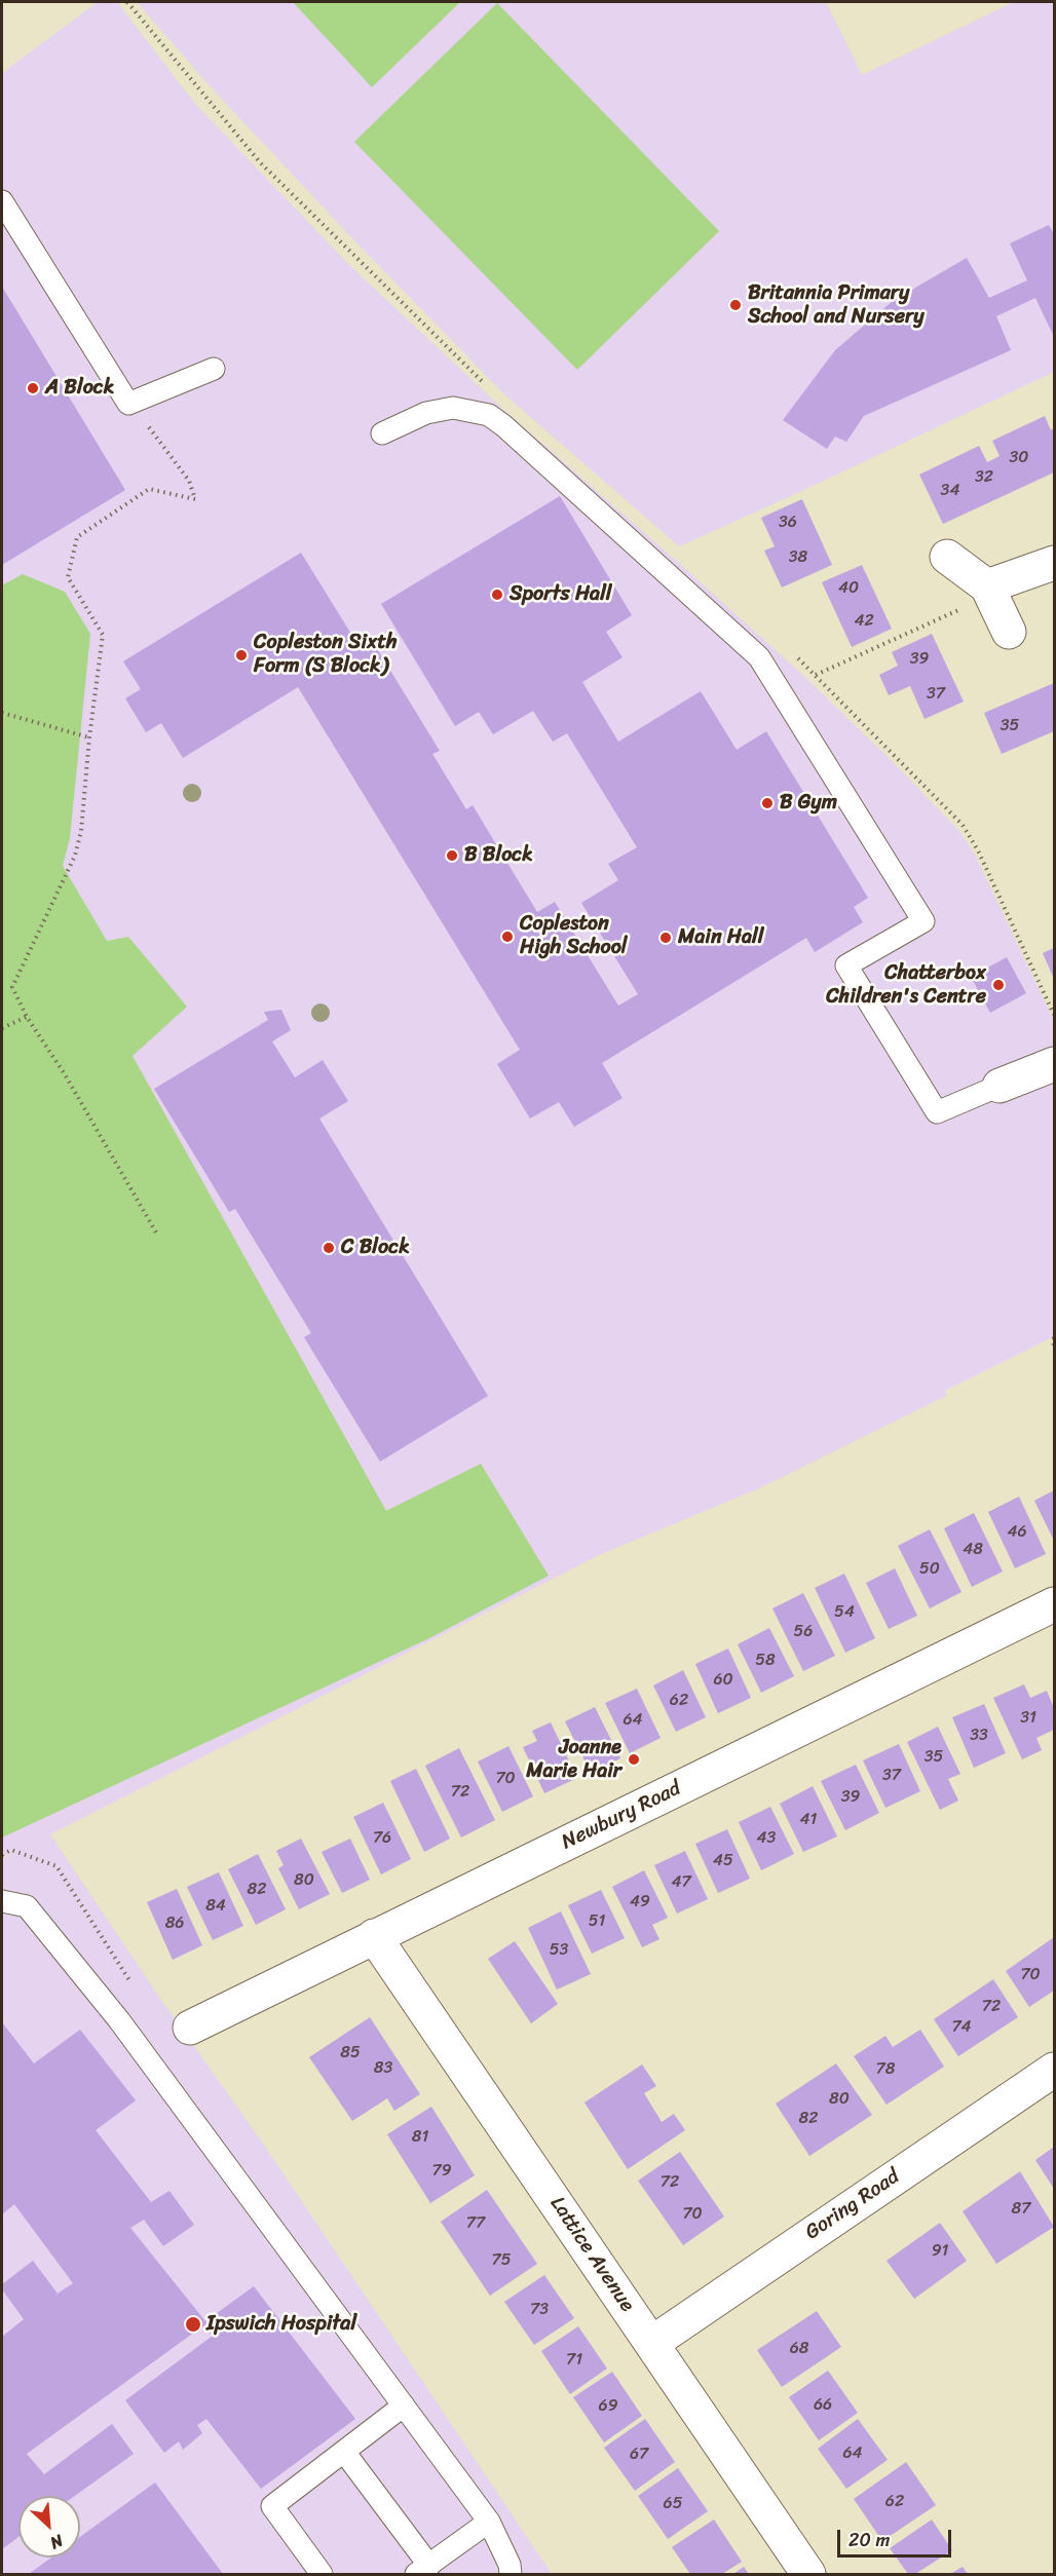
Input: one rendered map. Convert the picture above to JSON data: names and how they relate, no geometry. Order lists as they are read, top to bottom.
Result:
{
  "streets": {
    "street": ["Newbury Road", "Goring Road", "Lattice Avenue"]
  },
  "crossings": [
    ["Newbury Road", "Lattice Avenue"],
    ["Goring Road", "Lattice Avenue"]
  ],
  "places": [
    "Britannia Primary School and Nursery",
    "A Block",
    "Sports Hall",
    "Copleston Sixth Form (S Block)",
    "B Gym",
    "B Block",
    "Copleston High School",
    "Main Hall",
    "Chatterbox Children's Centre",
    "C Block",
    "Joanne Marie Hair",
    "Ipswich Hospital"
  ],
  "house_numbers": [
    "30",
    "32",
    "34",
    "36",
    "38",
    "40",
    "42",
    "39",
    "37",
    "35",
    "46",
    "48",
    "50",
    "54",
    "56",
    "58",
    "60",
    "62",
    "31",
    "64",
    "33",
    "35",
    "37",
    "70",
    "72",
    "39",
    "41",
    "76",
    "43",
    "45",
    "80",
    "47",
    "82",
    "49",
    "84",
    "51",
    "86",
    "53",
    "70",
    "72",
    "74",
    "85",
    "83",
    "78",
    "80",
    "82",
    "81",
    "79",
    "72",
    "87",
    "70",
    "77",
    "91",
    "75",
    "73",
    "68",
    "71",
    "66",
    "69",
    "64",
    "67",
    "62",
    "65"
  ],
  "scale_bar": "20 m",
  "north": "bottom right"
}
